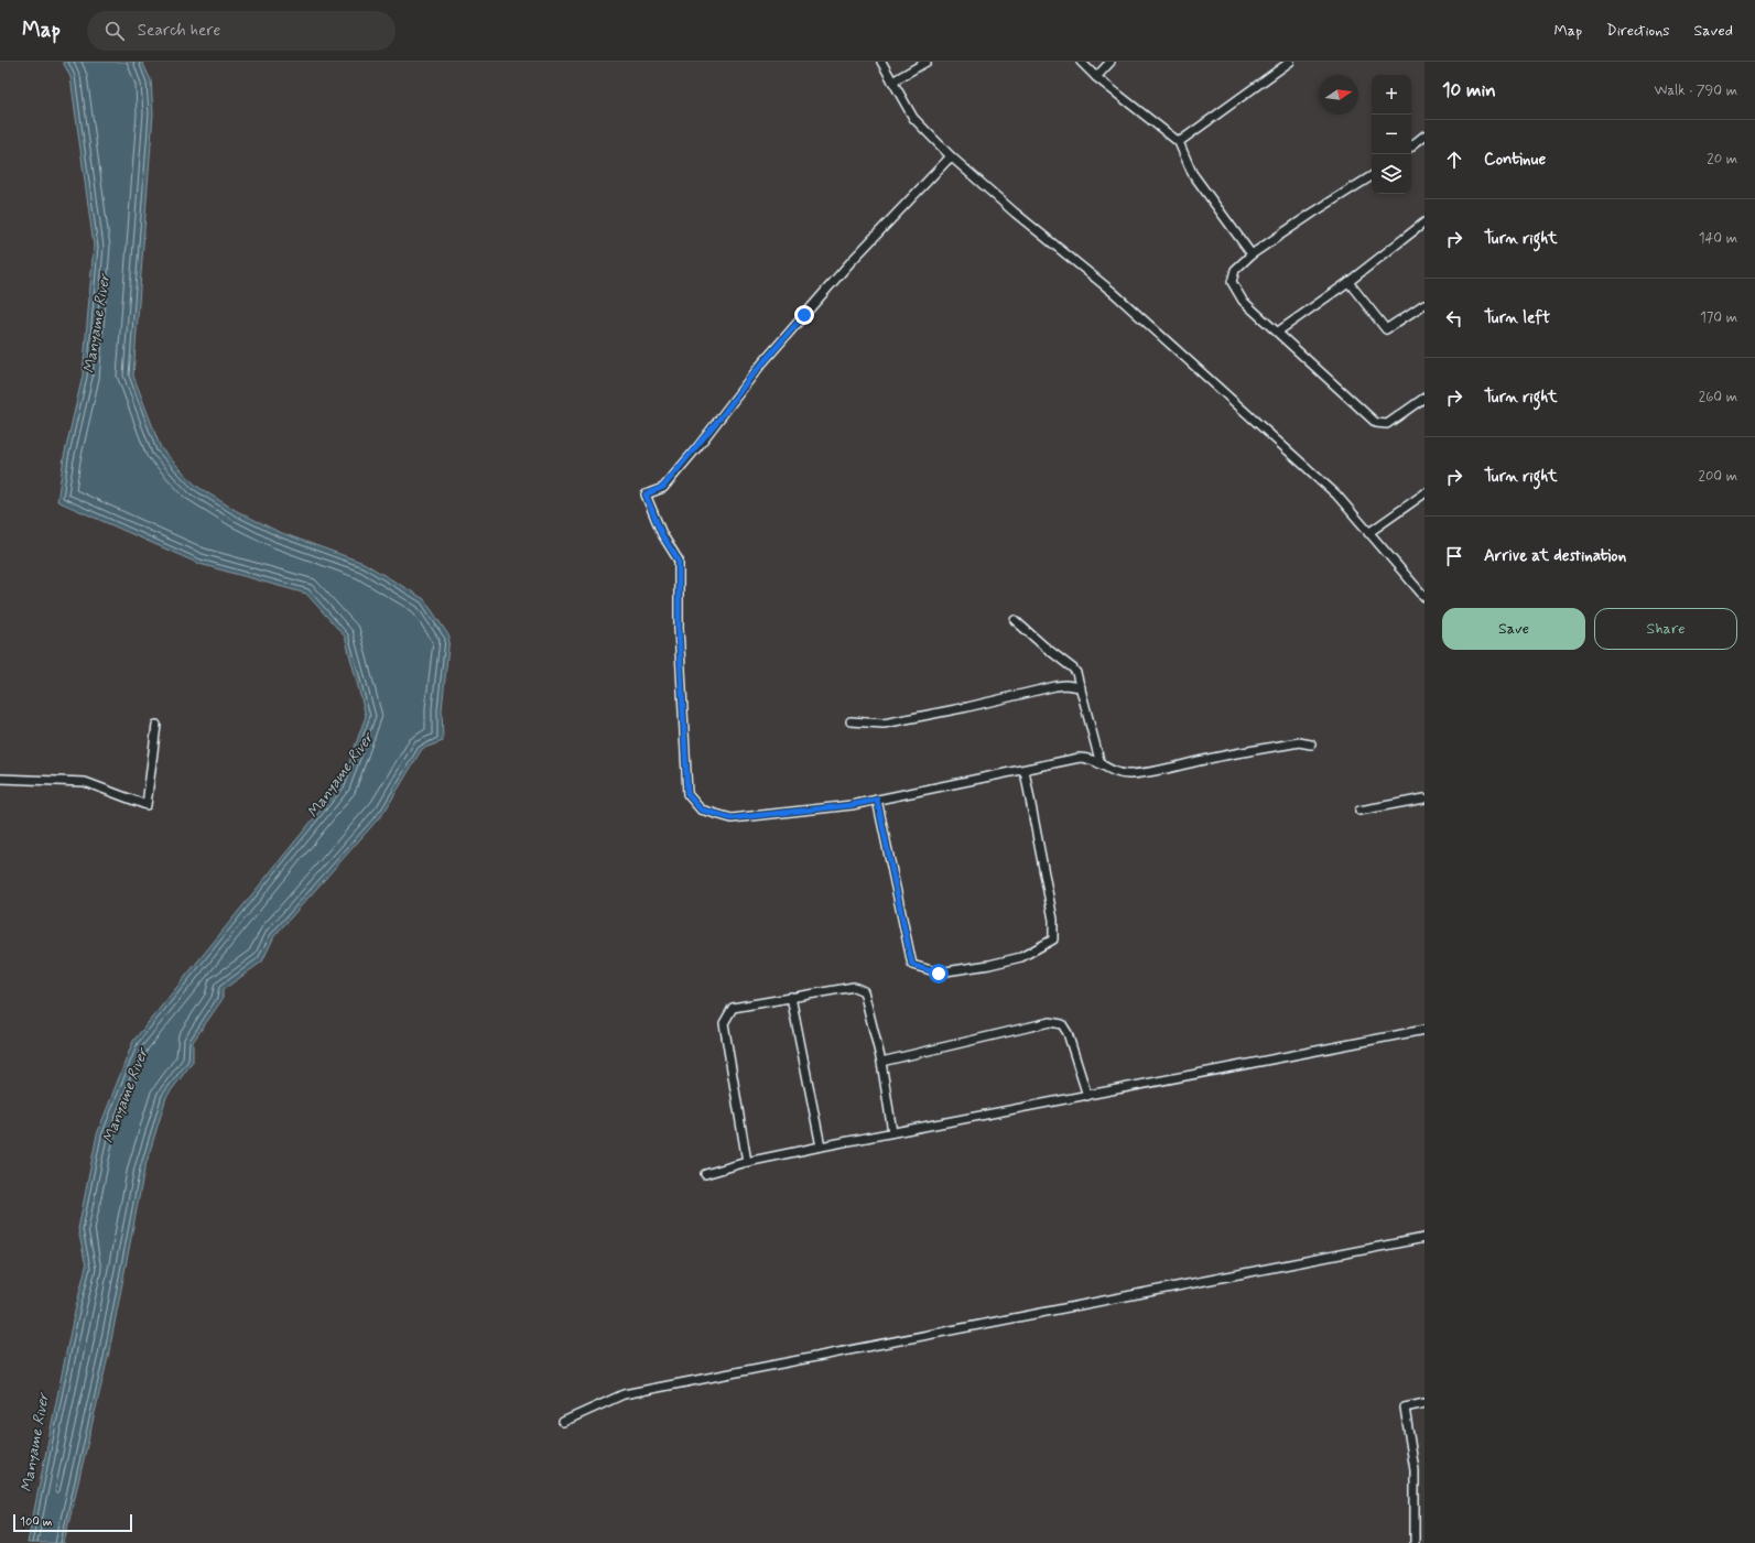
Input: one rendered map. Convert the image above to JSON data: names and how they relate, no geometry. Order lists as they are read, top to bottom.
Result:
{
  "water": ["Manyame River"],
  "scale_bar": "100 m",
  "north": "right",
  "page": {
    "header": "Map",
    "search": "Search here",
    "nav": ["Map", "Directions", "Saved"],
    "heading": ["10 min", "Walk · 790 m"],
    "map_buttons": ["+", "−"],
    "list": [
      ["Continue", "20 m"],
      ["Turn right", "140 m"],
      ["Turn left", "170 m"],
      ["Turn right", "260 m"],
      ["Turn right", "200 m"],
      "Arrive at destination"
    ],
    "buttons": ["Save", "Share"],
    "scale": "100 m"
  }
}
